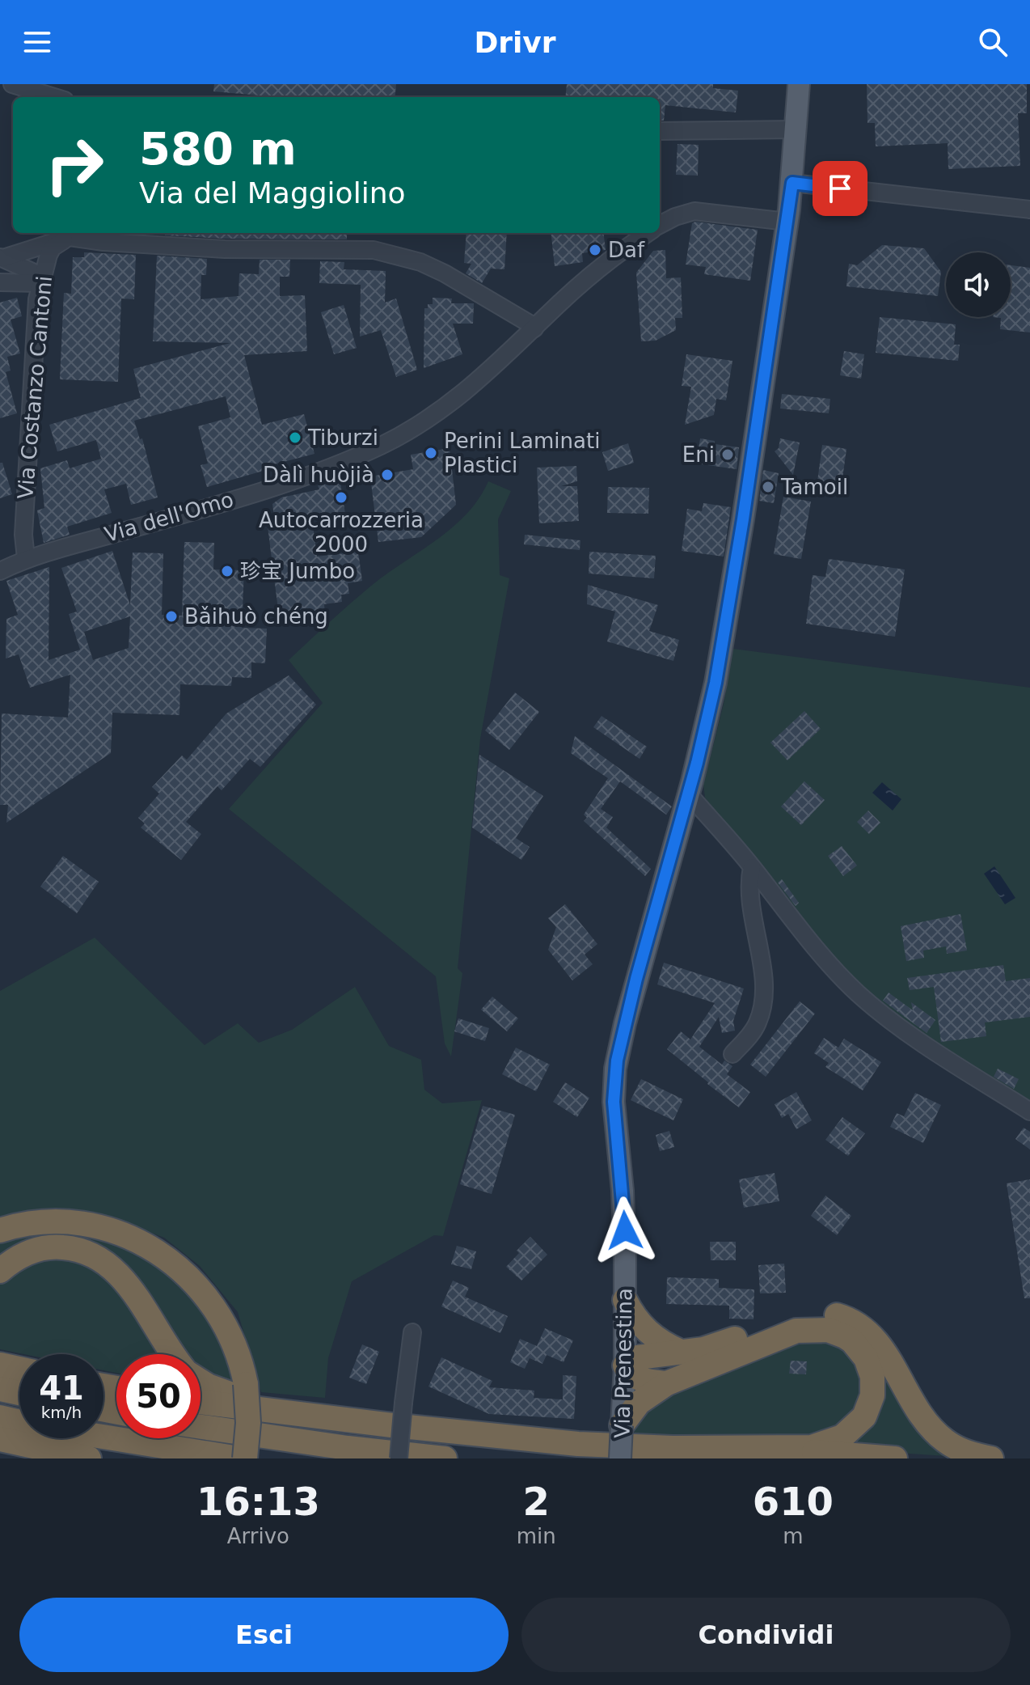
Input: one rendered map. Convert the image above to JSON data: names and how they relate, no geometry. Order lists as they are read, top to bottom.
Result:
{
  "streets": {
    "main road": ["Via Prenestina"],
    "street": ["Via Costanzo Cantoni", "Via dell'Omo"]
  },
  "crossings": [
    ["Via Costanzo Cantoni", "Via dell'Omo"]
  ],
  "places": [
    "Daf",
    "Tiburzi",
    "Perini Laminati Plastici",
    "Eni",
    "Dàlì huòjià",
    "Tamoil",
    "Autocarrozzeria 2000",
    "珍宝 Jumbo",
    "Bǎihuò chéng"
  ],
  "page": {
    "header": "Drivr",
    "turn": ["580 m", "Via del Maggiolino"],
    "speed": "41 km/h",
    "limit": "50",
    "eta": [
      "16:13",
      "Arrivo",
      "2",
      "min",
      "610",
      "m"
    ],
    "buttons": ["Esci", "Condividi"]
  }
}
